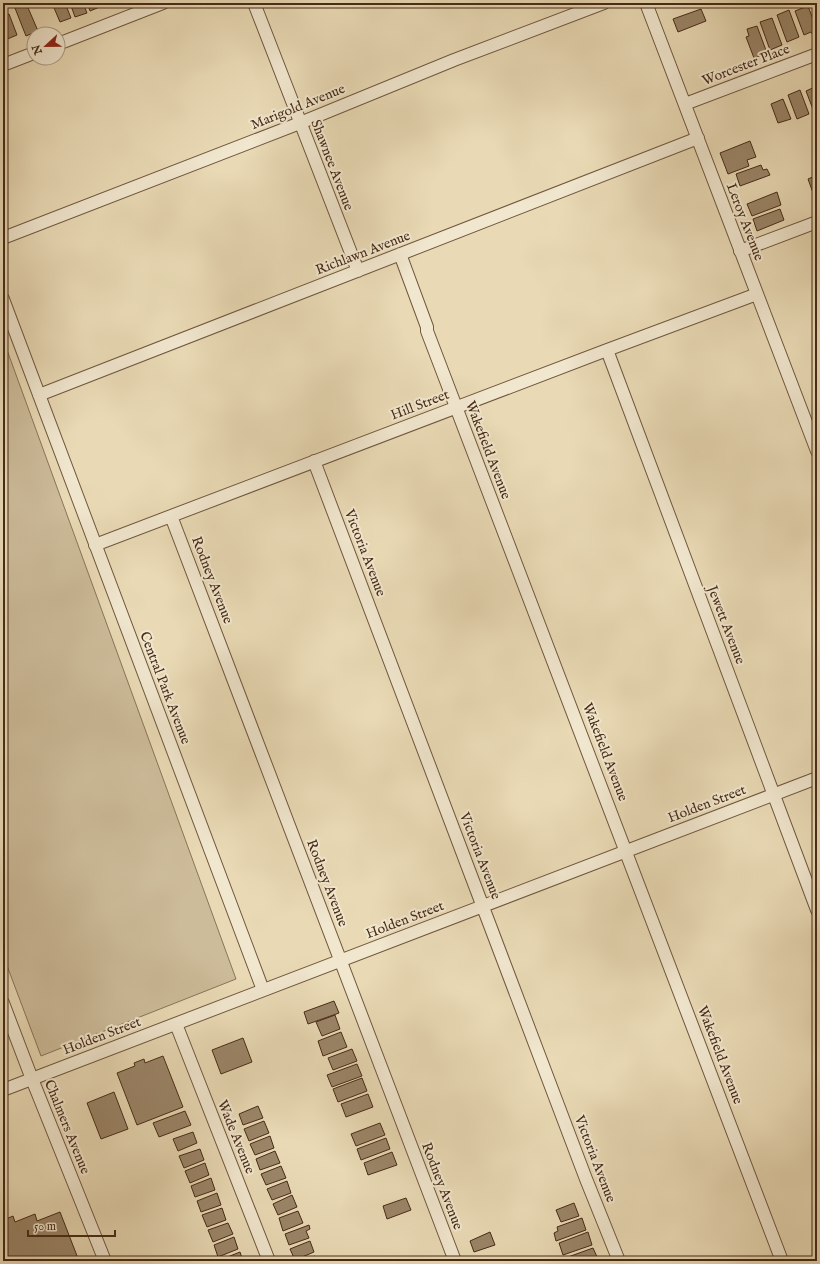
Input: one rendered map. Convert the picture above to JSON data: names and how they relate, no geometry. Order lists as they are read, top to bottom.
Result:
{
  "streets": {
    "street": [
      "Worcester Place",
      "Marigold Avenue",
      "Shawnee Avenue",
      "Leroy Avenue",
      "Richlawn Avenue",
      "Hill Street",
      "Wakefield Avenue",
      "Victoria Avenue",
      "Rodney Avenue",
      "Jewett Avenue",
      "Central Park Avenue",
      "Holden Street",
      "Chalmers Avenue",
      "Wade Avenue"
    ]
  },
  "crossings": [
    ["Worcester Place", "Leroy Avenue"],
    ["Marigold Avenue", "Shawnee Avenue"],
    ["Shawnee Avenue", "Richlawn Avenue"],
    ["Leroy Avenue", "Richlawn Avenue"],
    ["Leroy Avenue", "Hill Street"],
    ["Richlawn Avenue", "Wakefield Avenue"],
    ["Richlawn Avenue", "Central Park Avenue"],
    ["Hill Street", "Wakefield Avenue"],
    ["Hill Street", "Victoria Avenue"],
    ["Hill Street", "Rodney Avenue"],
    ["Hill Street", "Jewett Avenue"],
    ["Hill Street", "Central Park Avenue"],
    ["Wakefield Avenue", "Holden Street"],
    ["Victoria Avenue", "Holden Street"],
    ["Rodney Avenue", "Holden Street"],
    ["Jewett Avenue", "Holden Street"],
    ["Central Park Avenue", "Holden Street"],
    ["Holden Street", "Chalmers Avenue"],
    ["Holden Street", "Wade Avenue"]
  ],
  "scale_bar": "50 m",
  "north": "left"
}
